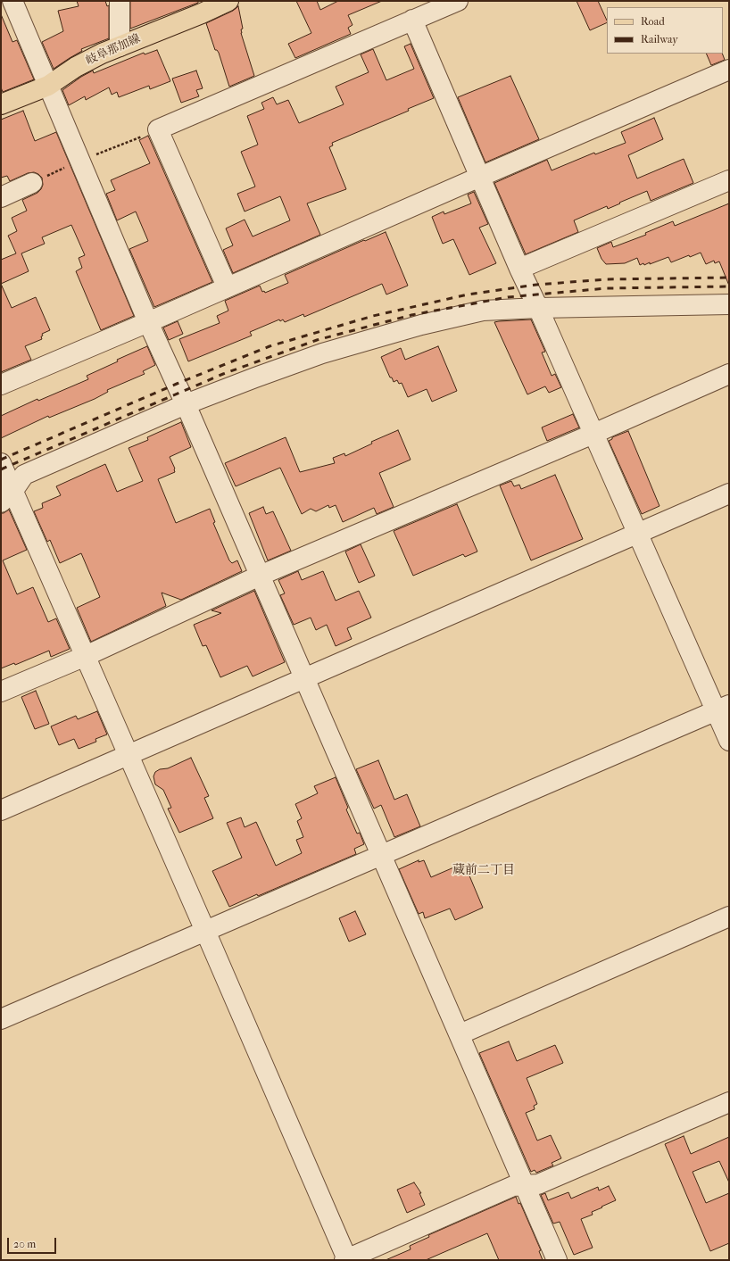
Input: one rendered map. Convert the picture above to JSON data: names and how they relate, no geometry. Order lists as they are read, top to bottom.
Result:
{
  "streets": {
    "main road": ["岐阜那加線"]
  },
  "districts": ["蔵前二丁目"],
  "legend": ["Road", "Railway"],
  "scale_bar": "20 m"
}
